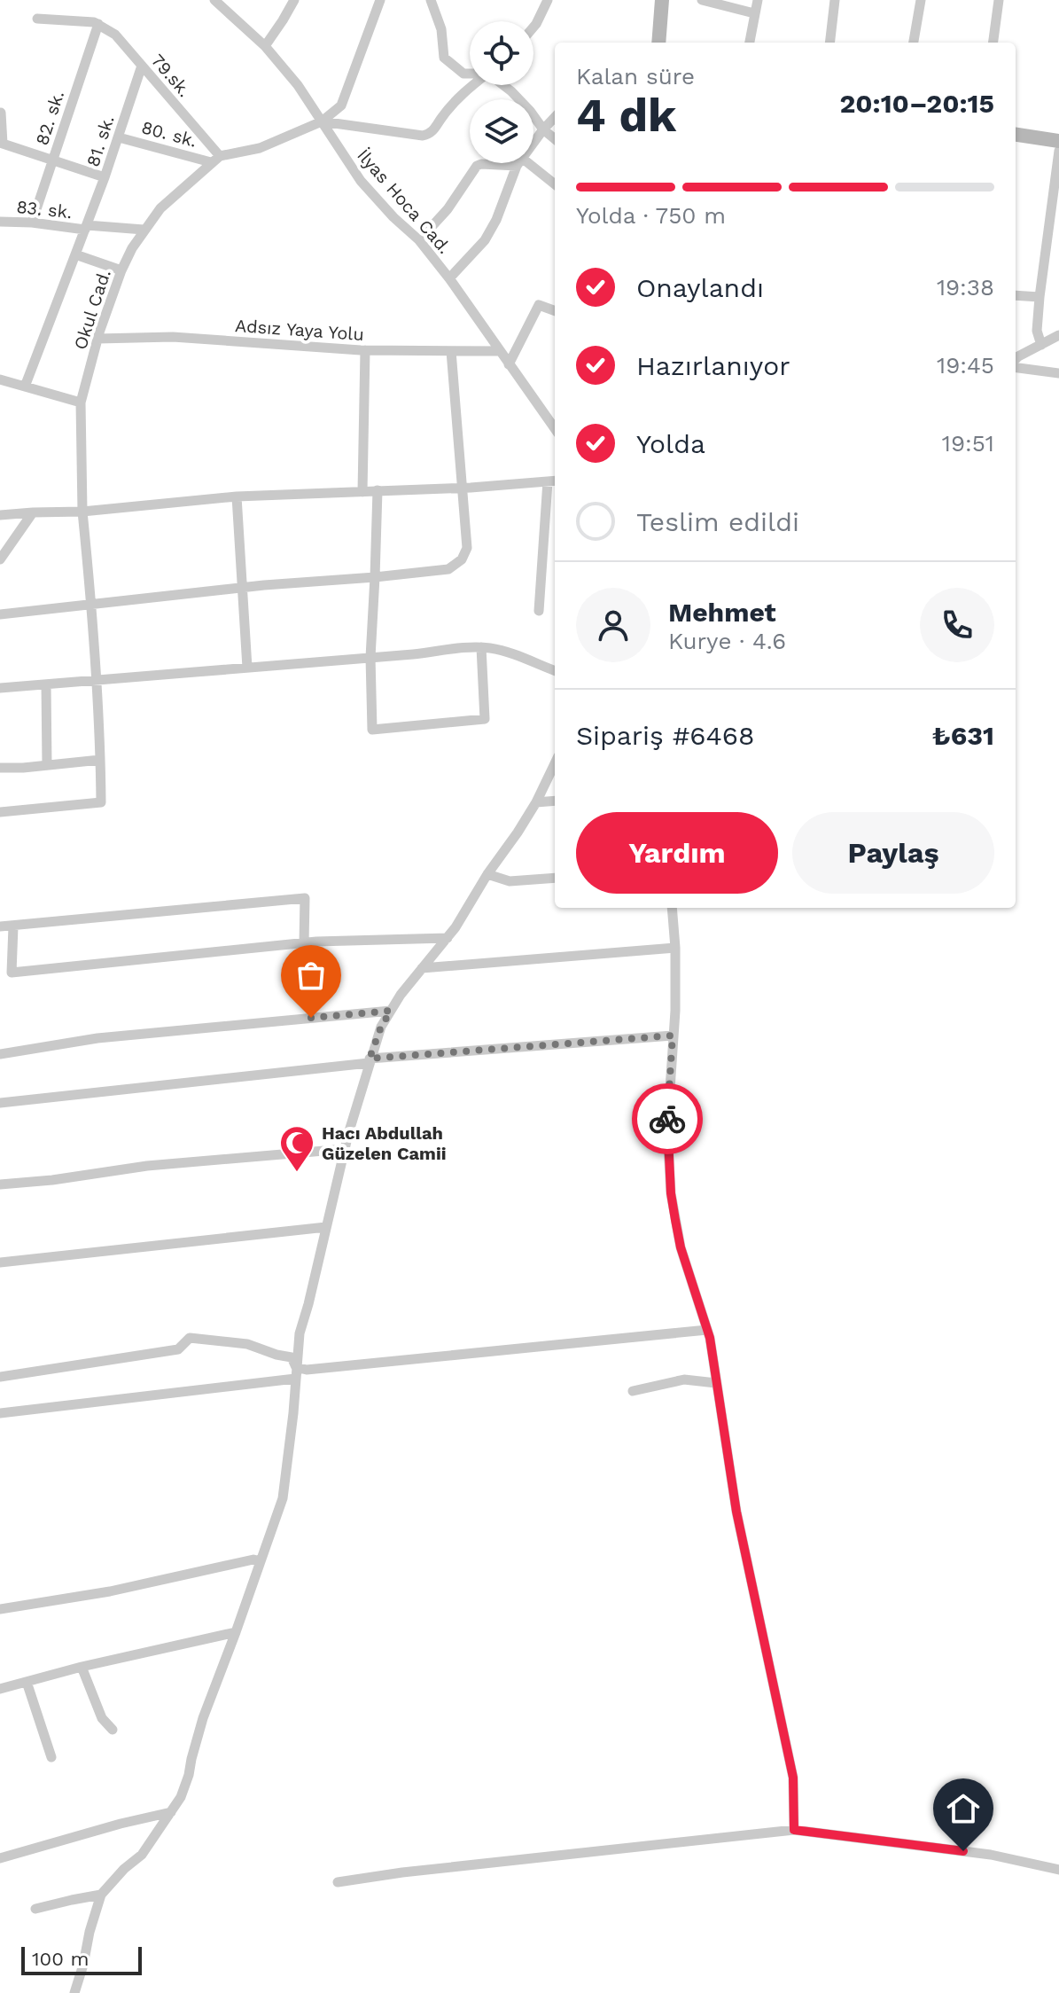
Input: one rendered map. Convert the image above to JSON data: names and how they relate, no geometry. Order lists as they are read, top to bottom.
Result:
{
  "streets": {
    "street": [
      "79.sk.",
      "82. sk.",
      "80. sk.",
      "81. sk.",
      "İlyas Hoca Cad.",
      "83. sk.",
      "Okul Cad.",
      "Adsız Yaya Yolu"
    ]
  },
  "crossings": [
    ["79.sk.", "82. sk."],
    ["79.sk.", "80. sk."],
    ["79.sk.", "81. sk."],
    ["79.sk.", "Okul Cad."],
    ["82. sk.", "83. sk."],
    ["80. sk.", "81. sk."],
    ["80. sk.", "Okul Cad."],
    ["81. sk.", "83. sk."],
    ["İlyas Hoca Cad.", "Adsız Yaya Yolu"],
    ["83. sk.", "Okul Cad."],
    ["Okul Cad.", "Adsız Yaya Yolu"]
  ],
  "places": {
    "mosque": ["Hacı Abdullah Güzelen Camii"]
  },
  "scale_bar": "100 m",
  "page": {
    "heading": ["4 dk", "Kalan süre", "20:10–20:15"],
    "panel": [
      "Mehmet",
      "Kurye · 4.6",
      "Sipariş #6468",
      "₺631"
    ],
    "bar": "Yolda · 750 m",
    "list": [
      ["Onaylandı", "19:38"],
      ["Hazırlanıyor", "19:45"],
      ["Yolda", "19:51"],
      "Teslim edildi"
    ],
    "buttons": ["Yardım", "Paylaş"],
    "scale": "100 m"
  }
}
